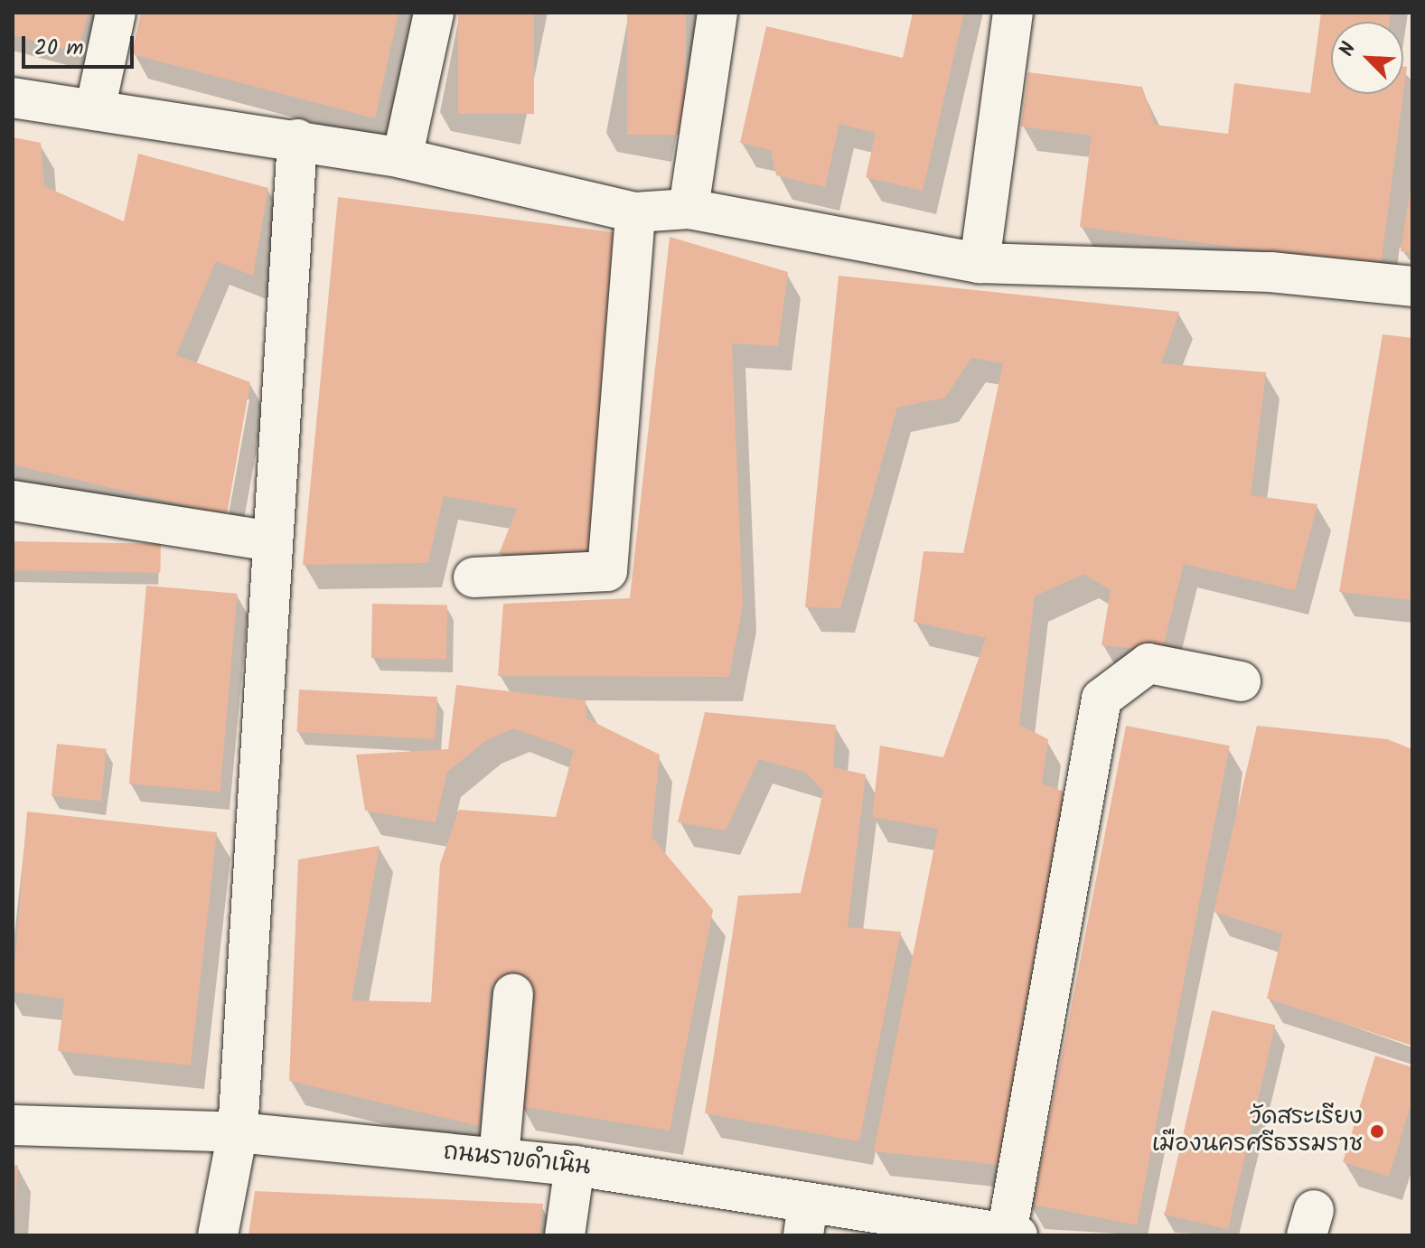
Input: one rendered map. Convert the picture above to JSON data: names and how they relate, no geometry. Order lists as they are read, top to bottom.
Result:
{
  "streets": {
    "street": ["ถนนราขดำเนิน"]
  },
  "places": ["วัดสระเรียง เมืองนครศรีธรรมราช"],
  "scale_bar": "20 m",
  "north": "top left"
}
